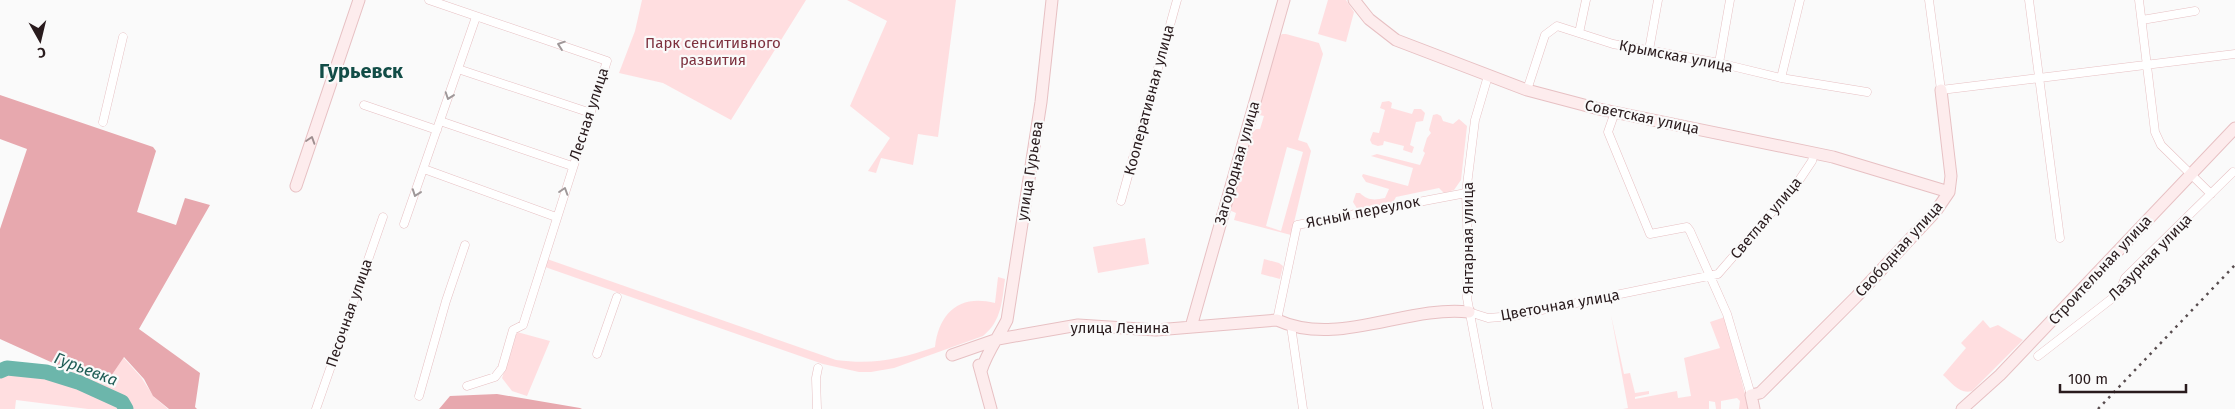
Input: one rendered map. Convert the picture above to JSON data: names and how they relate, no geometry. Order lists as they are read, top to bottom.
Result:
{
  "streets": {
    "street": [
      "Крымская улица",
      "Кооперативная улица",
      "Лесная улица",
      "Советская улица",
      "Загородная улица",
      "улица Гурьева",
      "Ясный переулок",
      "Светлая улица",
      "Янтарная улица",
      "Свободная улица",
      "Лазурная улица",
      "Строительная улица",
      "Цветочная улица",
      "Песочная улица",
      "улица Ленина"
    ]
  },
  "crossings": [
    ["Крымская улица", "Советская улица"],
    ["Советская улица", "Светлая улица"],
    ["Советская улица", "Янтарная улица"],
    ["Советская улица", "Свободная улица"],
    ["Загородная улица", "улица Ленина"],
    ["улица Гурьева", "улица Ленина"],
    ["Ясный переулок", "Янтарная улица"],
    ["Ясный переулок", "улица Ленина"],
    ["Светлая улица", "Цветочная улица"],
    ["Янтарная улица", "Цветочная улица"],
    ["Цветочная улица", "улица Ленина"]
  ],
  "districts": ["Гурьевск"],
  "water": ["Гурьевка"],
  "parks": ["Парк сенситивного развития"],
  "scale_bar": "100 m",
  "north": "bottom"
}
